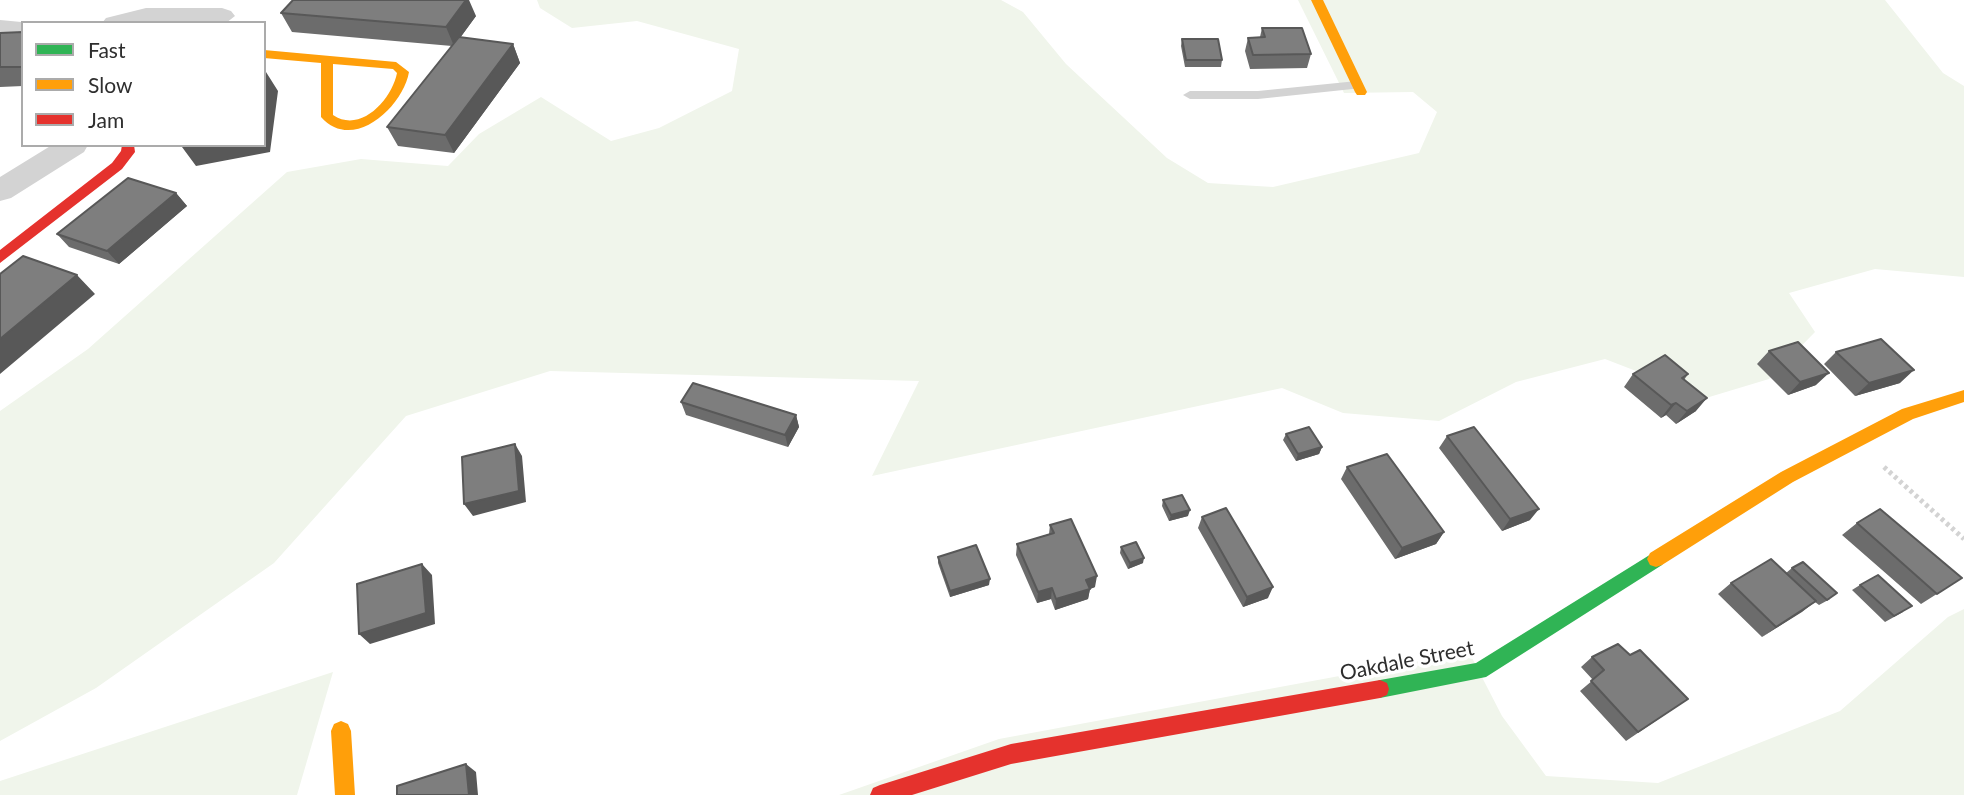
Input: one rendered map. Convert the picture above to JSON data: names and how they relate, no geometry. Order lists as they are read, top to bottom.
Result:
{
  "streets": {
    "street": ["Oakdale Street"]
  },
  "legend": ["Fast", "Slow", "Jam"]
}
